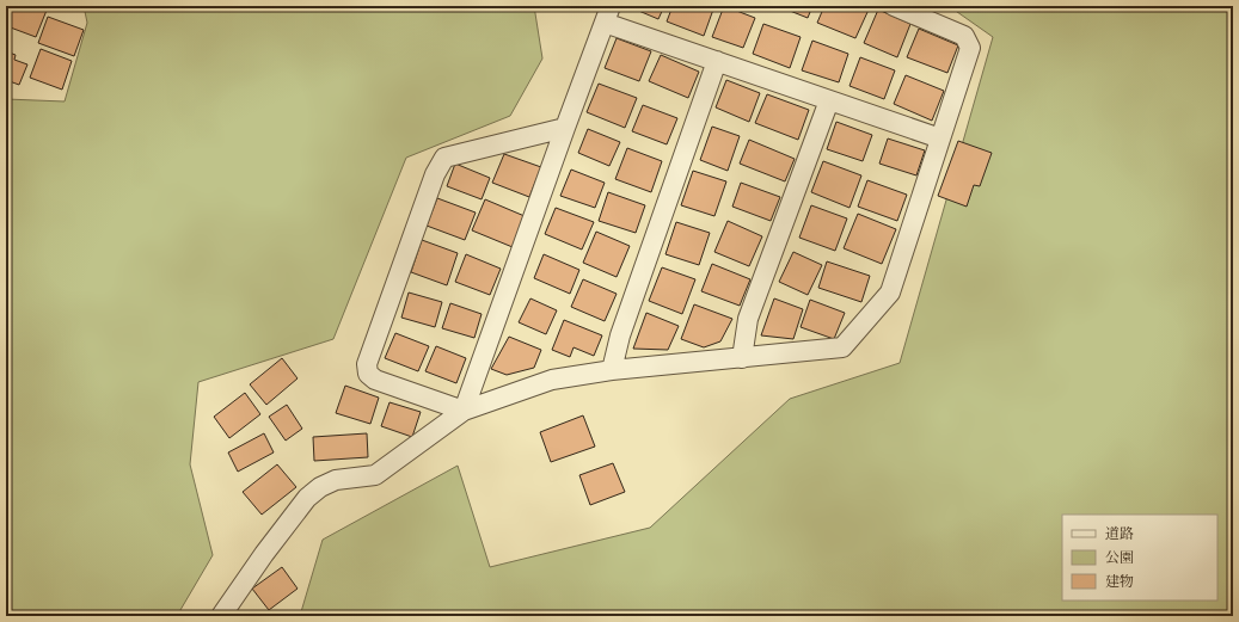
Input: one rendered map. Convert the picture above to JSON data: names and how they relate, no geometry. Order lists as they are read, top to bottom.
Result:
{
  "legend": ["道路", "公園", "建物"]
}
